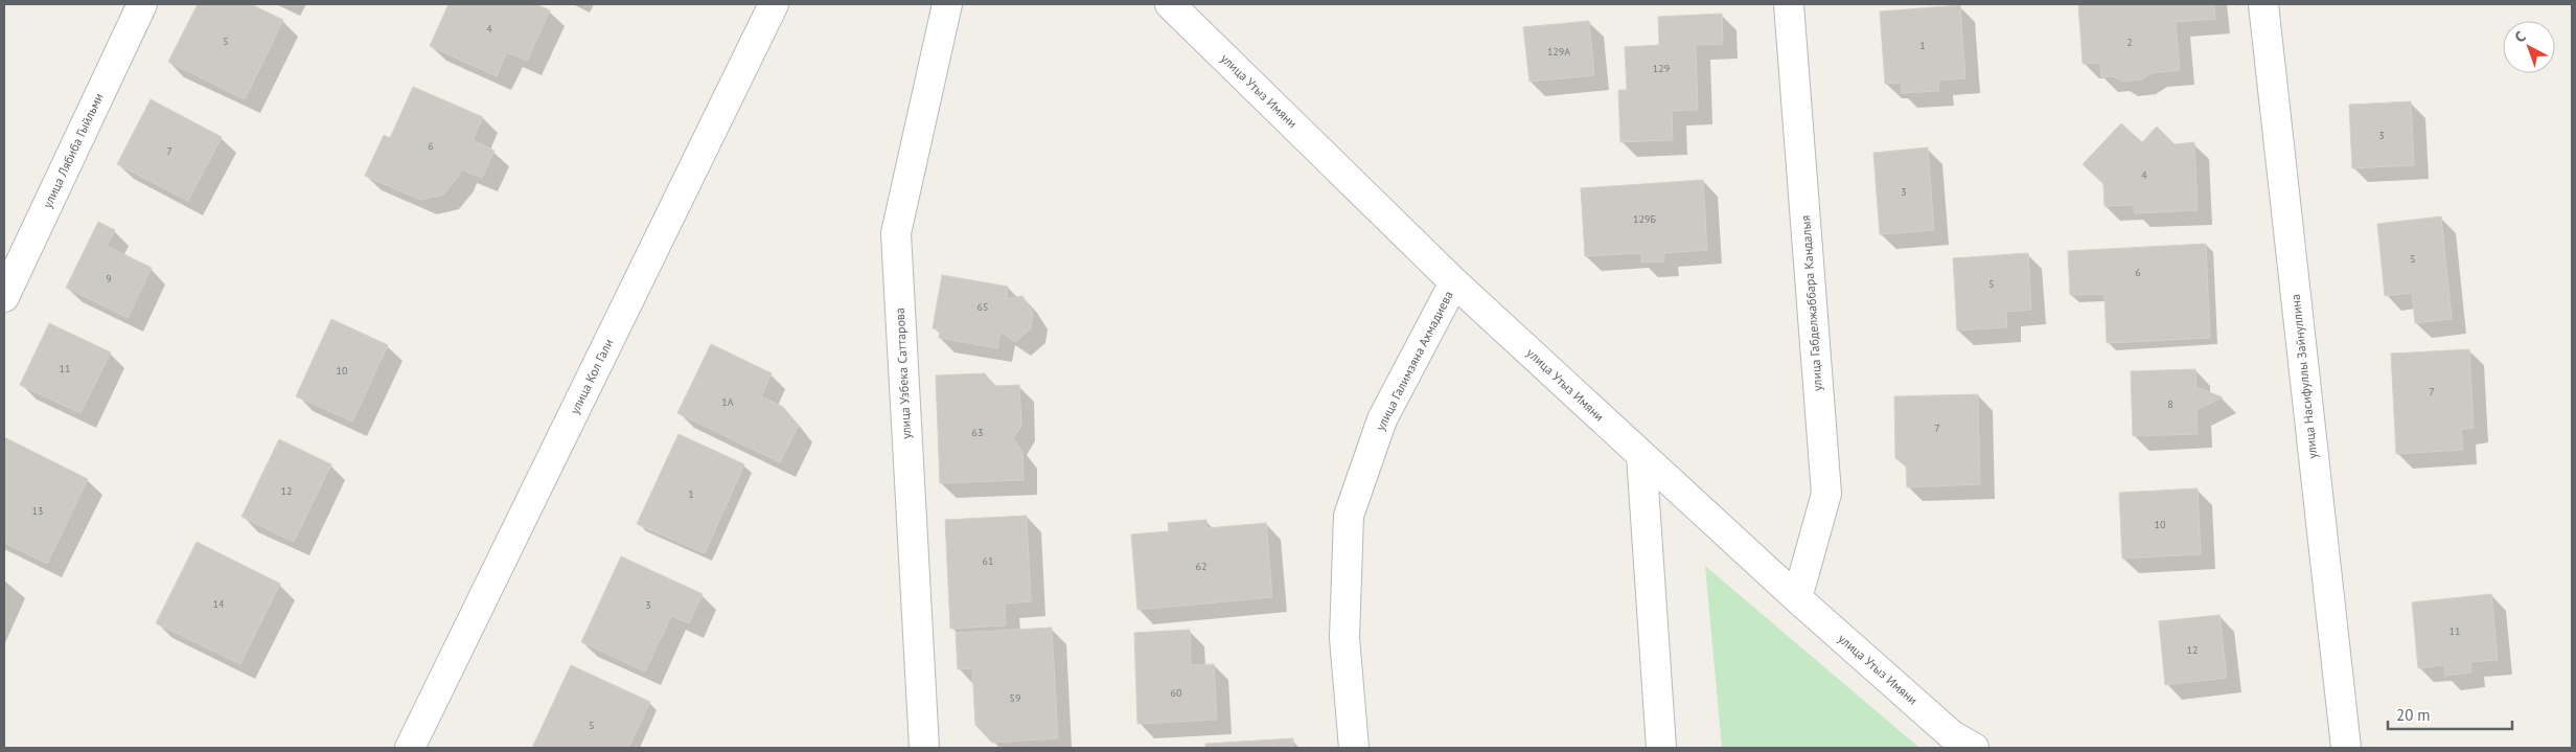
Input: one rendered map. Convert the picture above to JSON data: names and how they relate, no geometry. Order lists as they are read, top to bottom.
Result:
{
  "streets": {
    "street": [
      "улица Утыз Имяни",
      "улица Лябиба Гыйльми",
      "улица Габделжаббара Кандалыя",
      "улица Галимзяна Ахмадиева",
      "улица Узбека Саттарова",
      "улица Кол Гали",
      "улица Насифуллы Зайнуллина"
    ]
  },
  "crossings": [
    ["улица Утыз Имяни", "улица Габделжаббара Кандалыя"],
    ["улица Утыз Имяни", "улица Галимзяна Ахмадиева"]
  ],
  "house_numbers": [
    "4",
    "5",
    "2",
    "1",
    "129А",
    "129",
    "3",
    "6",
    "7",
    "4",
    "3",
    "129Б",
    "5",
    "6",
    "9",
    "5",
    "65",
    "11",
    "10",
    "7",
    "1А",
    "8",
    "7",
    "63",
    "12",
    "1",
    "13",
    "10",
    "61",
    "62",
    "14",
    "3",
    "11",
    "12",
    "60",
    "59",
    "5"
  ],
  "scale_bar": "20 m",
  "north": "top left"
}
